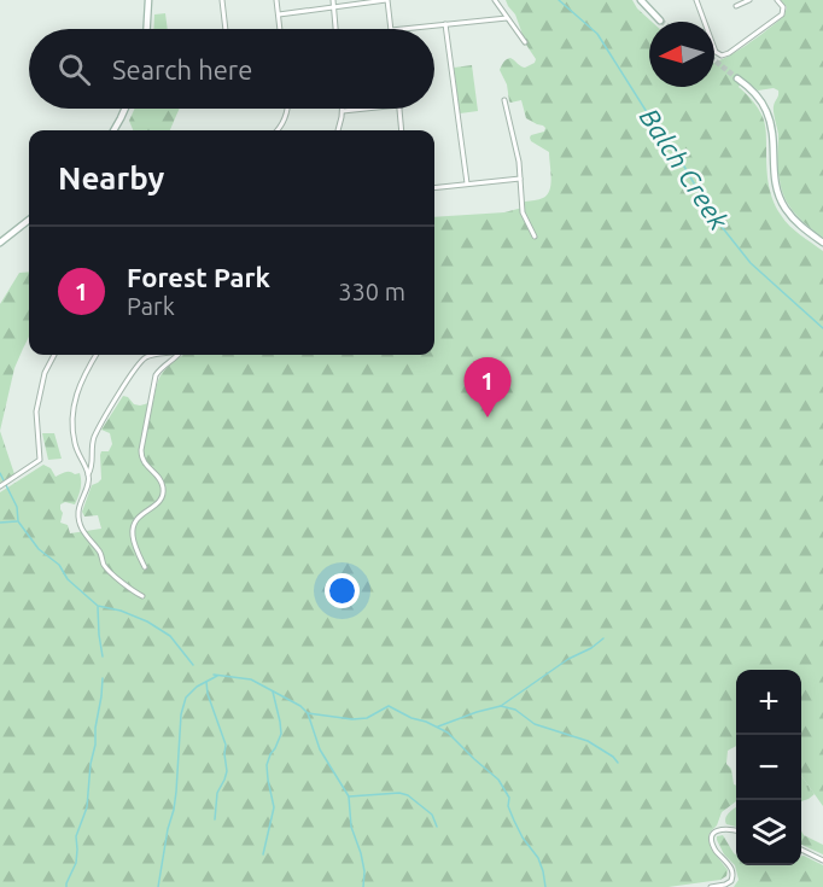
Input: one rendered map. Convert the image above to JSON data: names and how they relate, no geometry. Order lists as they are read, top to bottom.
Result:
{
  "water": ["Balch Creek"],
  "north": "left",
  "page": {
    "search": "Search here",
    "heading": "Nearby",
    "list": [
      {
        "mark": "1",
        "name": "Forest Park",
        "note": "Park",
        "value": "330 m"
      }
    ],
    "pins": "1",
    "map_buttons": ["+", "−"]
  }
}
